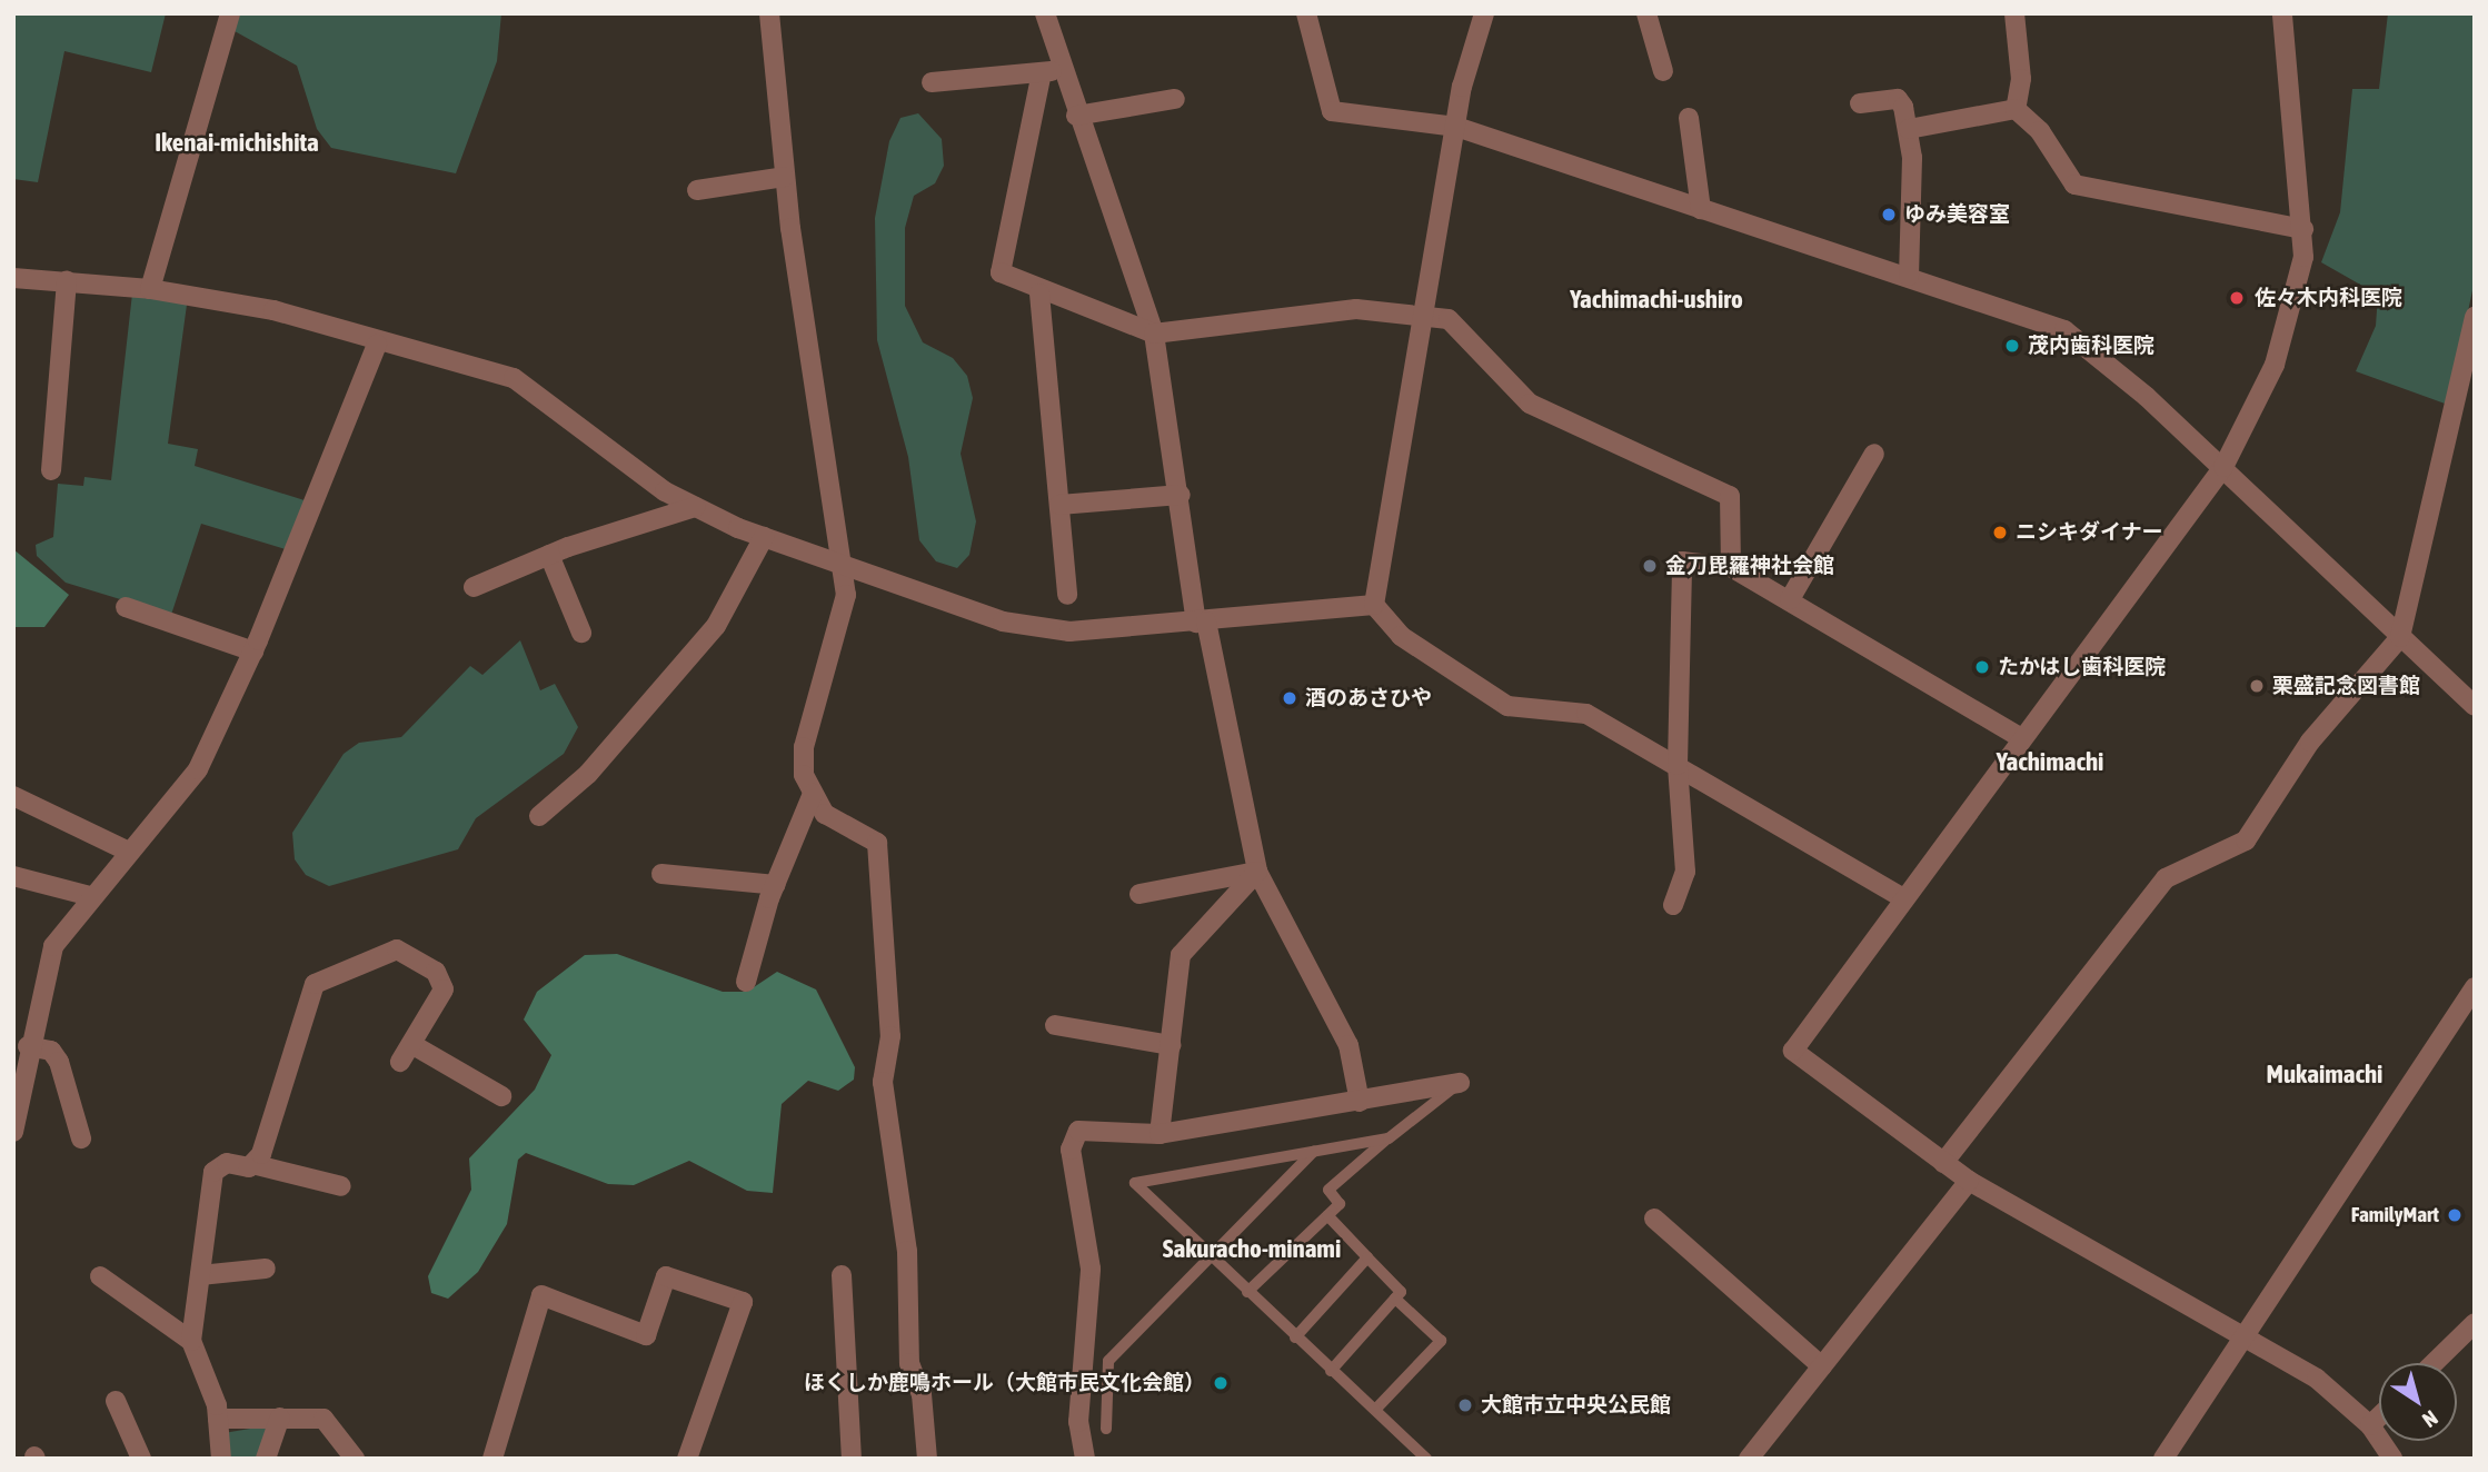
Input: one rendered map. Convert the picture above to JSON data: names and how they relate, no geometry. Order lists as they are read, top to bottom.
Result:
{
  "districts": [
    "Ikenai-michishita",
    "Yachimachi-ushiro",
    "Yachimachi",
    "Mukaimachi",
    "Sakuracho-minami"
  ],
  "places": [
    "ゆみ美容室",
    "佐々木内科医院",
    "茂内歯科医院",
    "ニシキダイナー",
    "金刀毘羅神社会館",
    "たかはし歯科医院",
    "栗盛記念図書館",
    "酒のあさひや",
    "FamilyMart",
    "ほくしか鹿鳴ホール（大館市民文化会館）",
    "大館市立中央公民館"
  ],
  "north": "bottom right"
}
